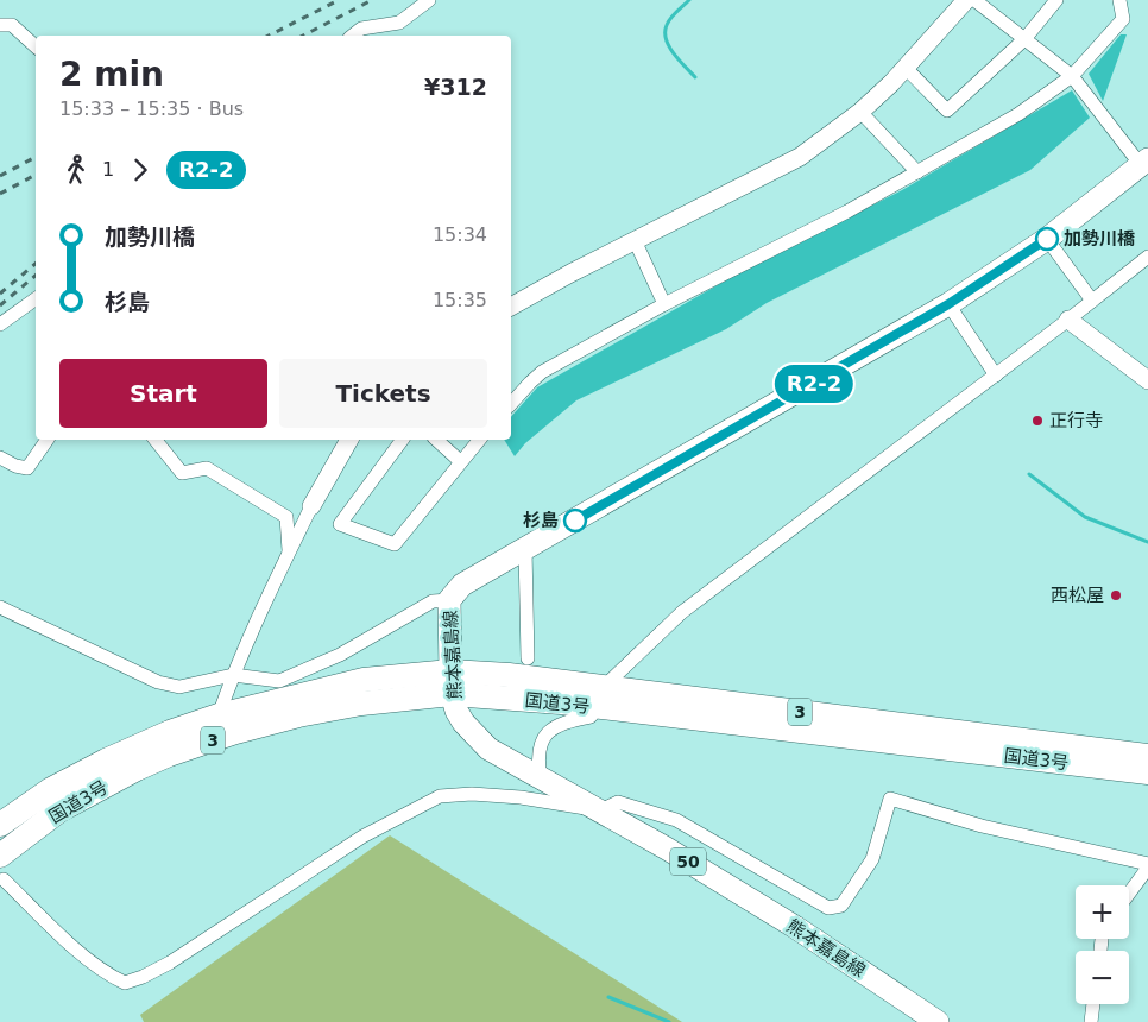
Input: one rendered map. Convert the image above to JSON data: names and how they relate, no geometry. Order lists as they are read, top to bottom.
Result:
{
  "streets": {
    "highway": ["国道3号", "3"],
    "main road": ["熊本嘉島線", "50"]
  },
  "crossings": [
    ["熊本嘉島線", "国道3号"]
  ],
  "places": [
    "加勢川橋",
    "正行寺",
    "杉島",
    "西松屋"
  ],
  "lines": ["bus line R2-2"],
  "page": {
    "on_map": "R2-2",
    "heading": ["2 min", "15:33 – 15:35 · Bus", "¥312"],
    "legs": ["1", "R2-2"],
    "list": [
      {
        "name": "加勢川橋",
        "value": "15:34"
      },
      {
        "name": "杉島",
        "value": "15:35"
      }
    ],
    "buttons": ["Start", "Tickets"],
    "map_buttons": ["+", "−"]
  }
}
